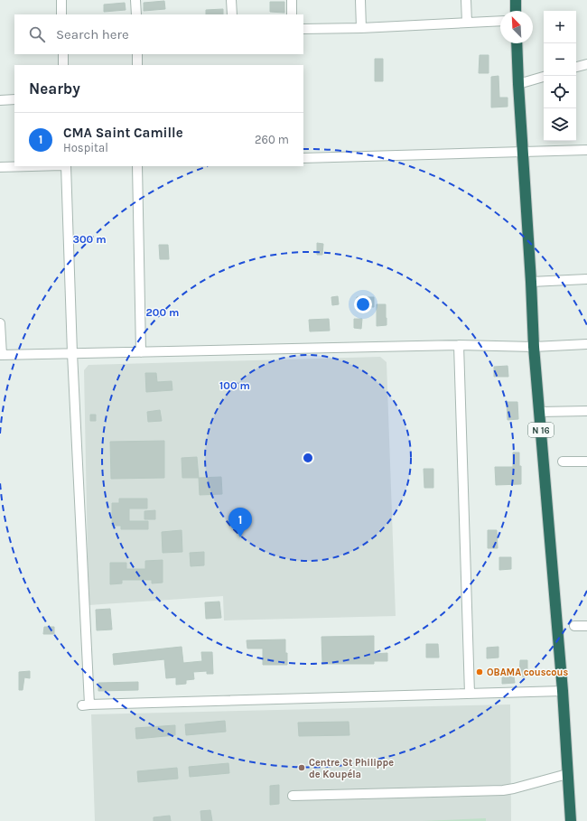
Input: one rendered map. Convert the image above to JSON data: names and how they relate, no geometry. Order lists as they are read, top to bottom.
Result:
{
  "streets": {
    "highway": ["N 16"]
  },
  "places": ["OBAMA couscous", "Centre St Philippe de Koupéla"],
  "north": "top left",
  "page": {
    "map_buttons": ["+", "−"],
    "search": "Search here",
    "heading": "Nearby",
    "list": [
      {
        "mark": "1",
        "name": "CMA Saint Camille",
        "note": "Hospital",
        "value": "260 m"
      }
    ],
    "pins": "1"
  },
  "rings": ["300 m", "200 m", "100 m"]
}
